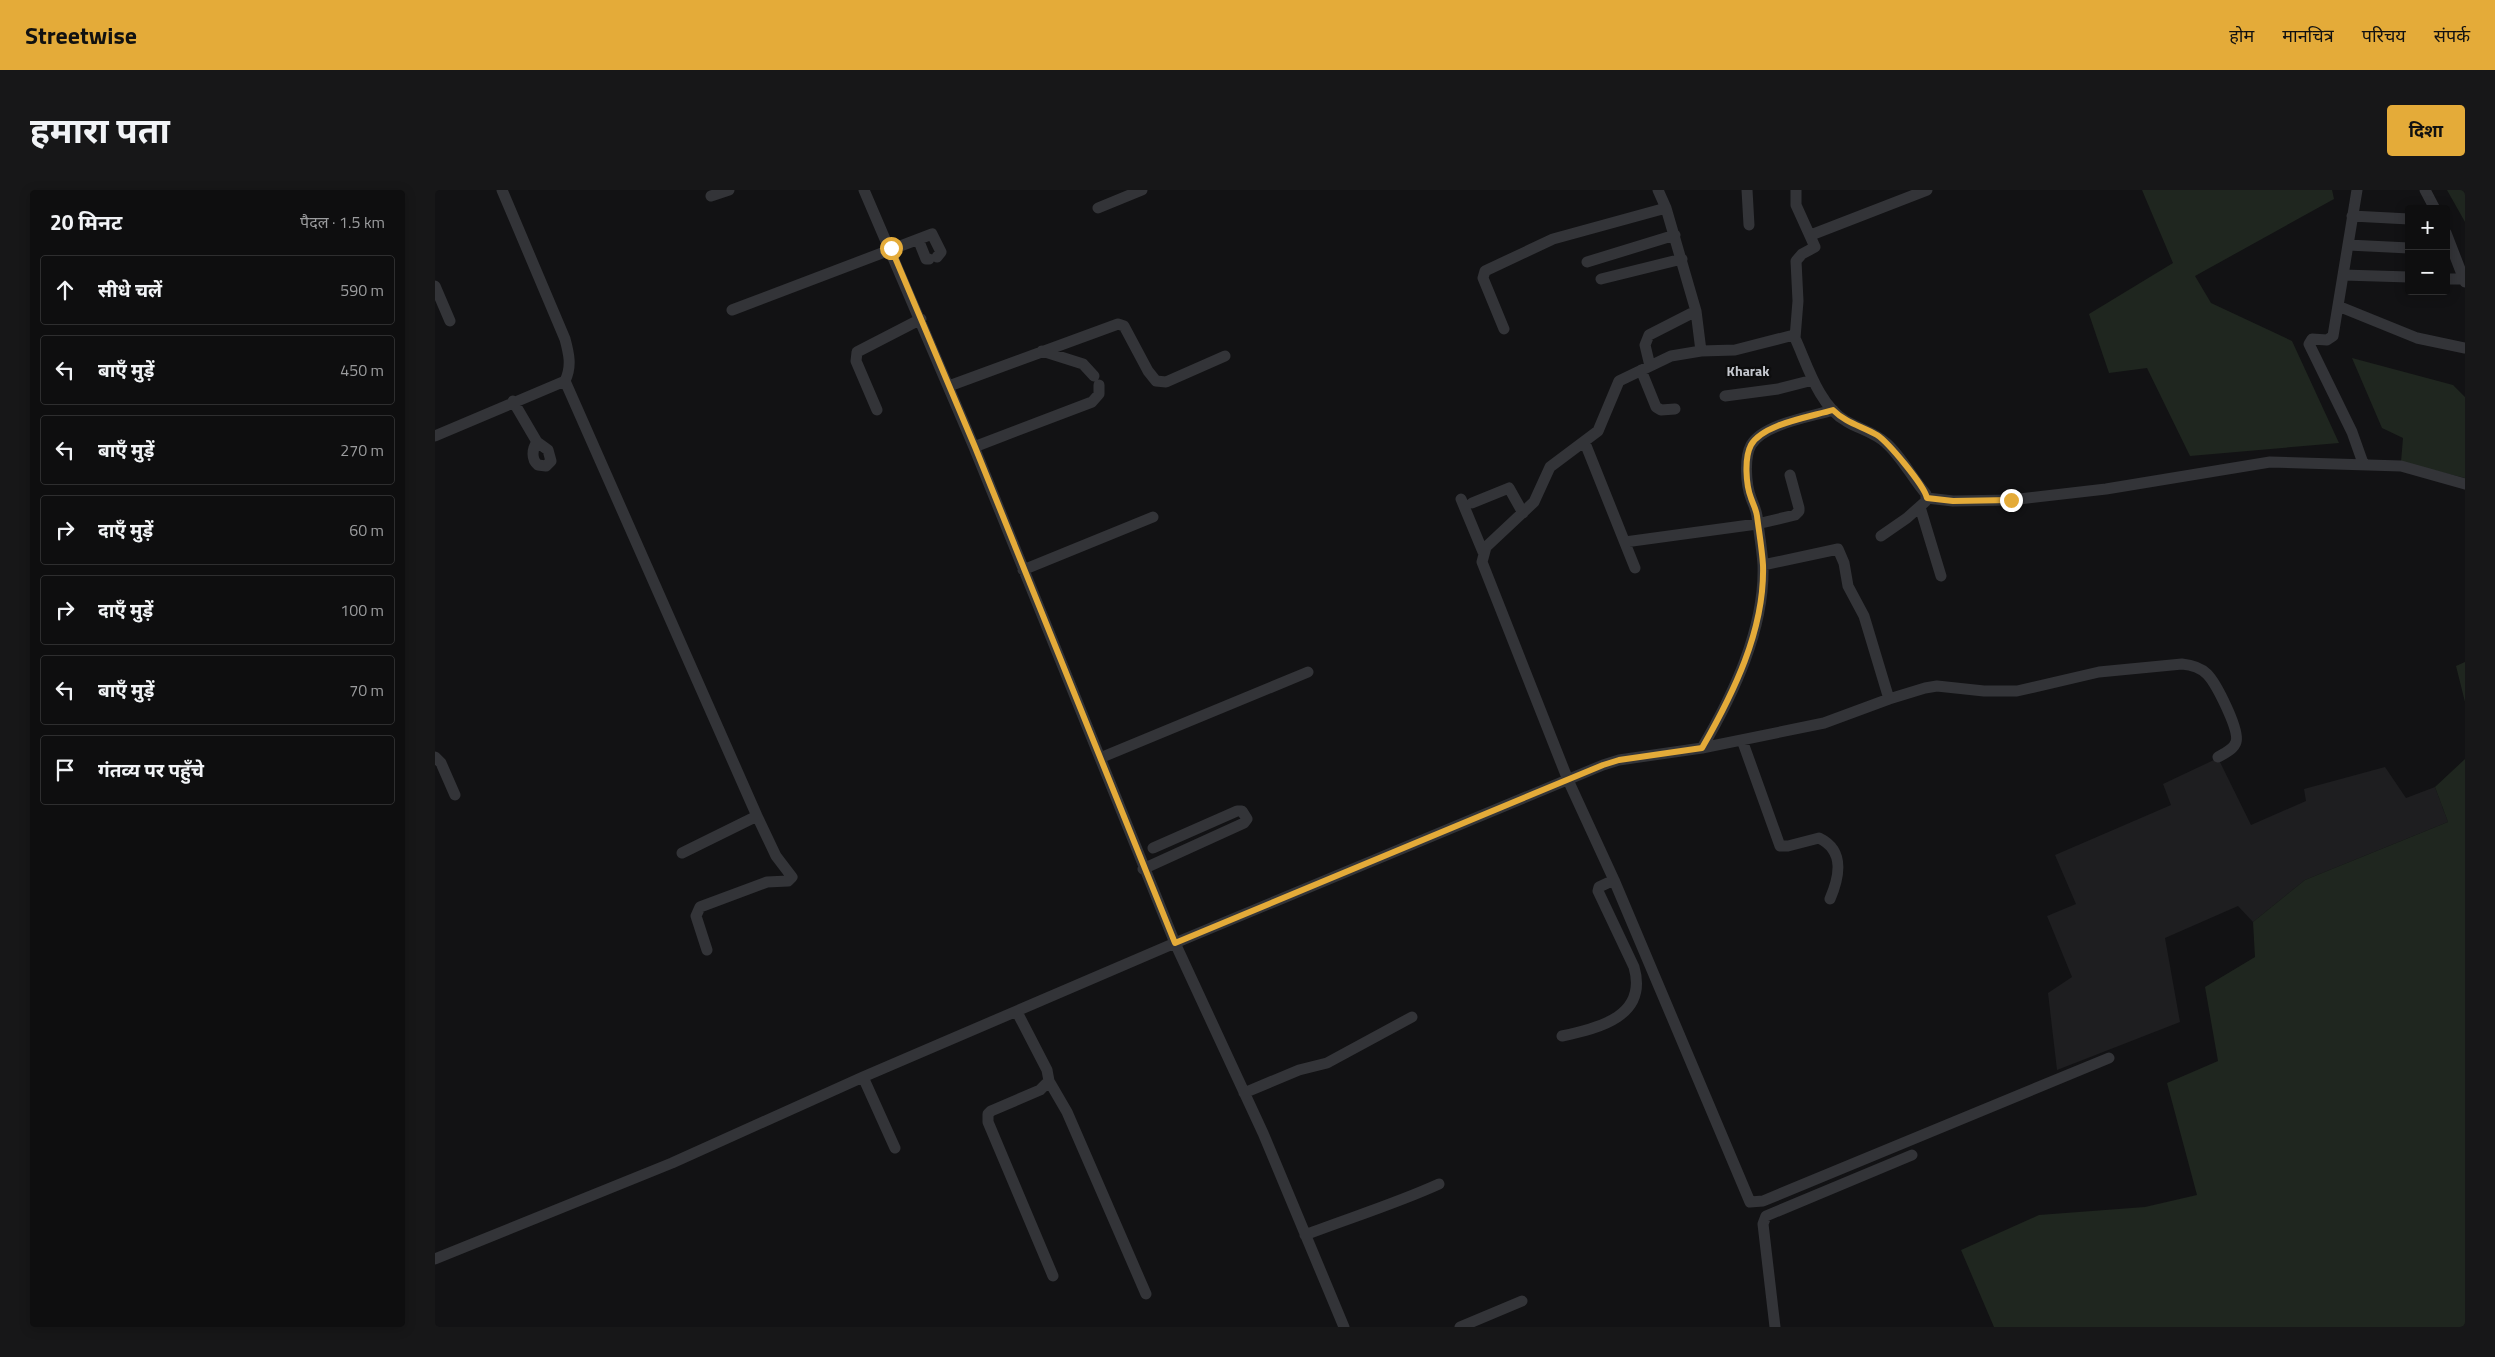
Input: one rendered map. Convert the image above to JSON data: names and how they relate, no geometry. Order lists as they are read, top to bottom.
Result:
{
  "districts": ["Kharak"],
  "page": {
    "header": "Streetwise",
    "nav": [
      "होम",
      "मानचित्र",
      "परिचय",
      "संपर्क"
    ],
    "title": "हमारा पता",
    "buttons": "दिशा",
    "heading": ["20 मिनट", "पैदल · 1.5 km"],
    "map_buttons": ["+", "−"],
    "list": [
      ["सीधे चलें", "590 m"],
      ["बाएँ मुड़ें", "450 m"],
      ["बाएँ मुड़ें", "270 m"],
      ["दाएँ मुड़ें", "60 m"],
      ["दाएँ मुड़ें", "100 m"],
      ["बाएँ मुड़ें", "70 m"],
      "गंतव्य पर पहुँचे"
    ]
  }
}
